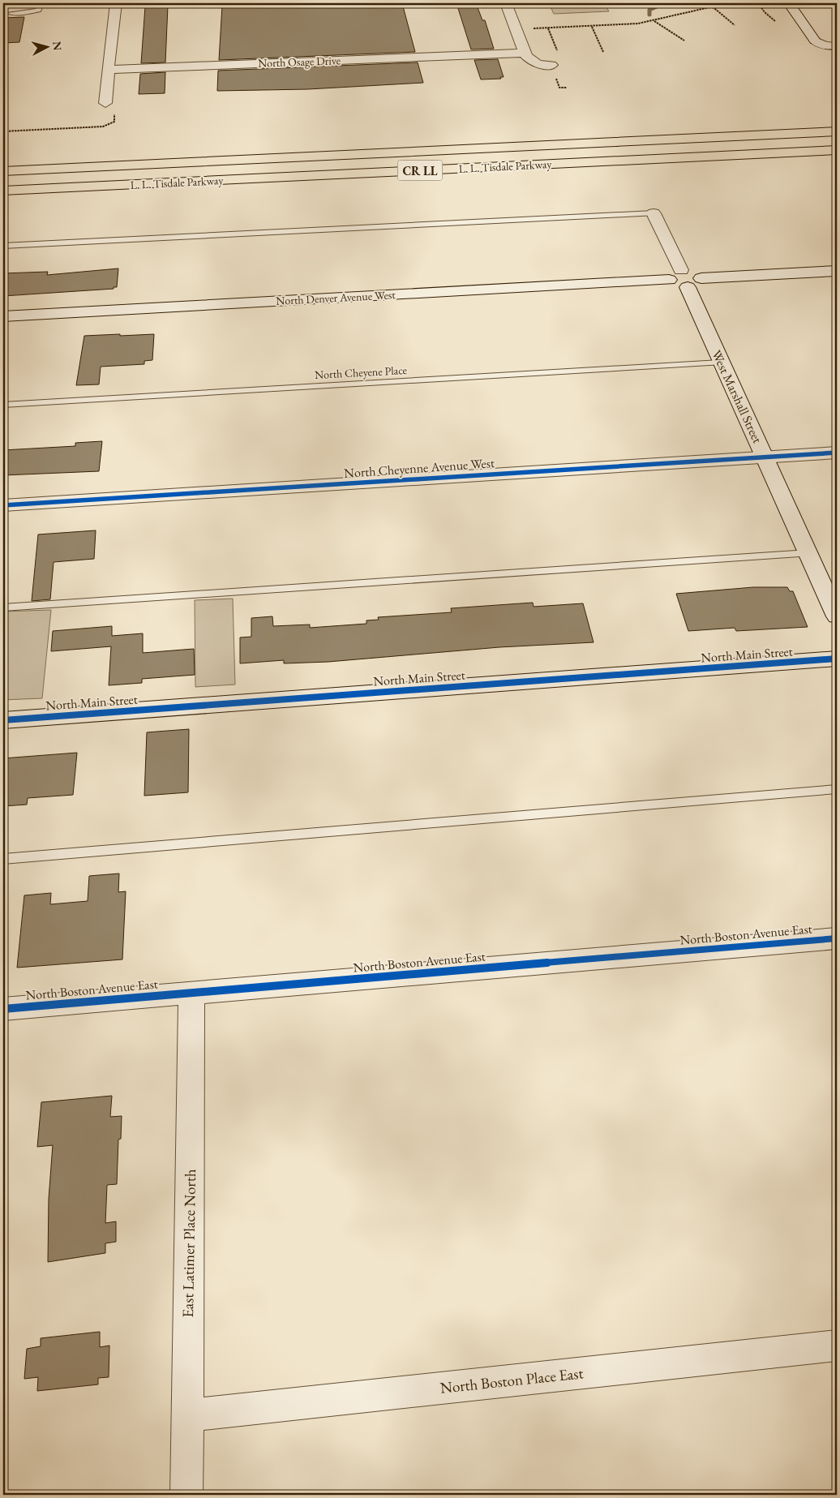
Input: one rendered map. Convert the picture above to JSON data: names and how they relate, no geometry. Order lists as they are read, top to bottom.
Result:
{
  "streets": {
    "highway": ["L. L. Tisdale Parkway", "CR LL"],
    "street": [
      "North Osage Drive",
      "North Denver Avenue West",
      "West Marshall Street",
      "North Cheyenne Avenue West",
      "North Main Street",
      "North Boston Avenue East",
      "East Latimer Place North",
      "North Boston Place East"
    ],
    "lane": ["North Cheyene Place"]
  },
  "crossings": [
    ["North Cheyene Place", "West Marshall Street"],
    ["West Marshall Street", "North Cheyenne Avenue West"],
    ["North Boston Avenue East", "East Latimer Place North"],
    ["East Latimer Place North", "North Boston Place East"]
  ],
  "north": "right"
}
